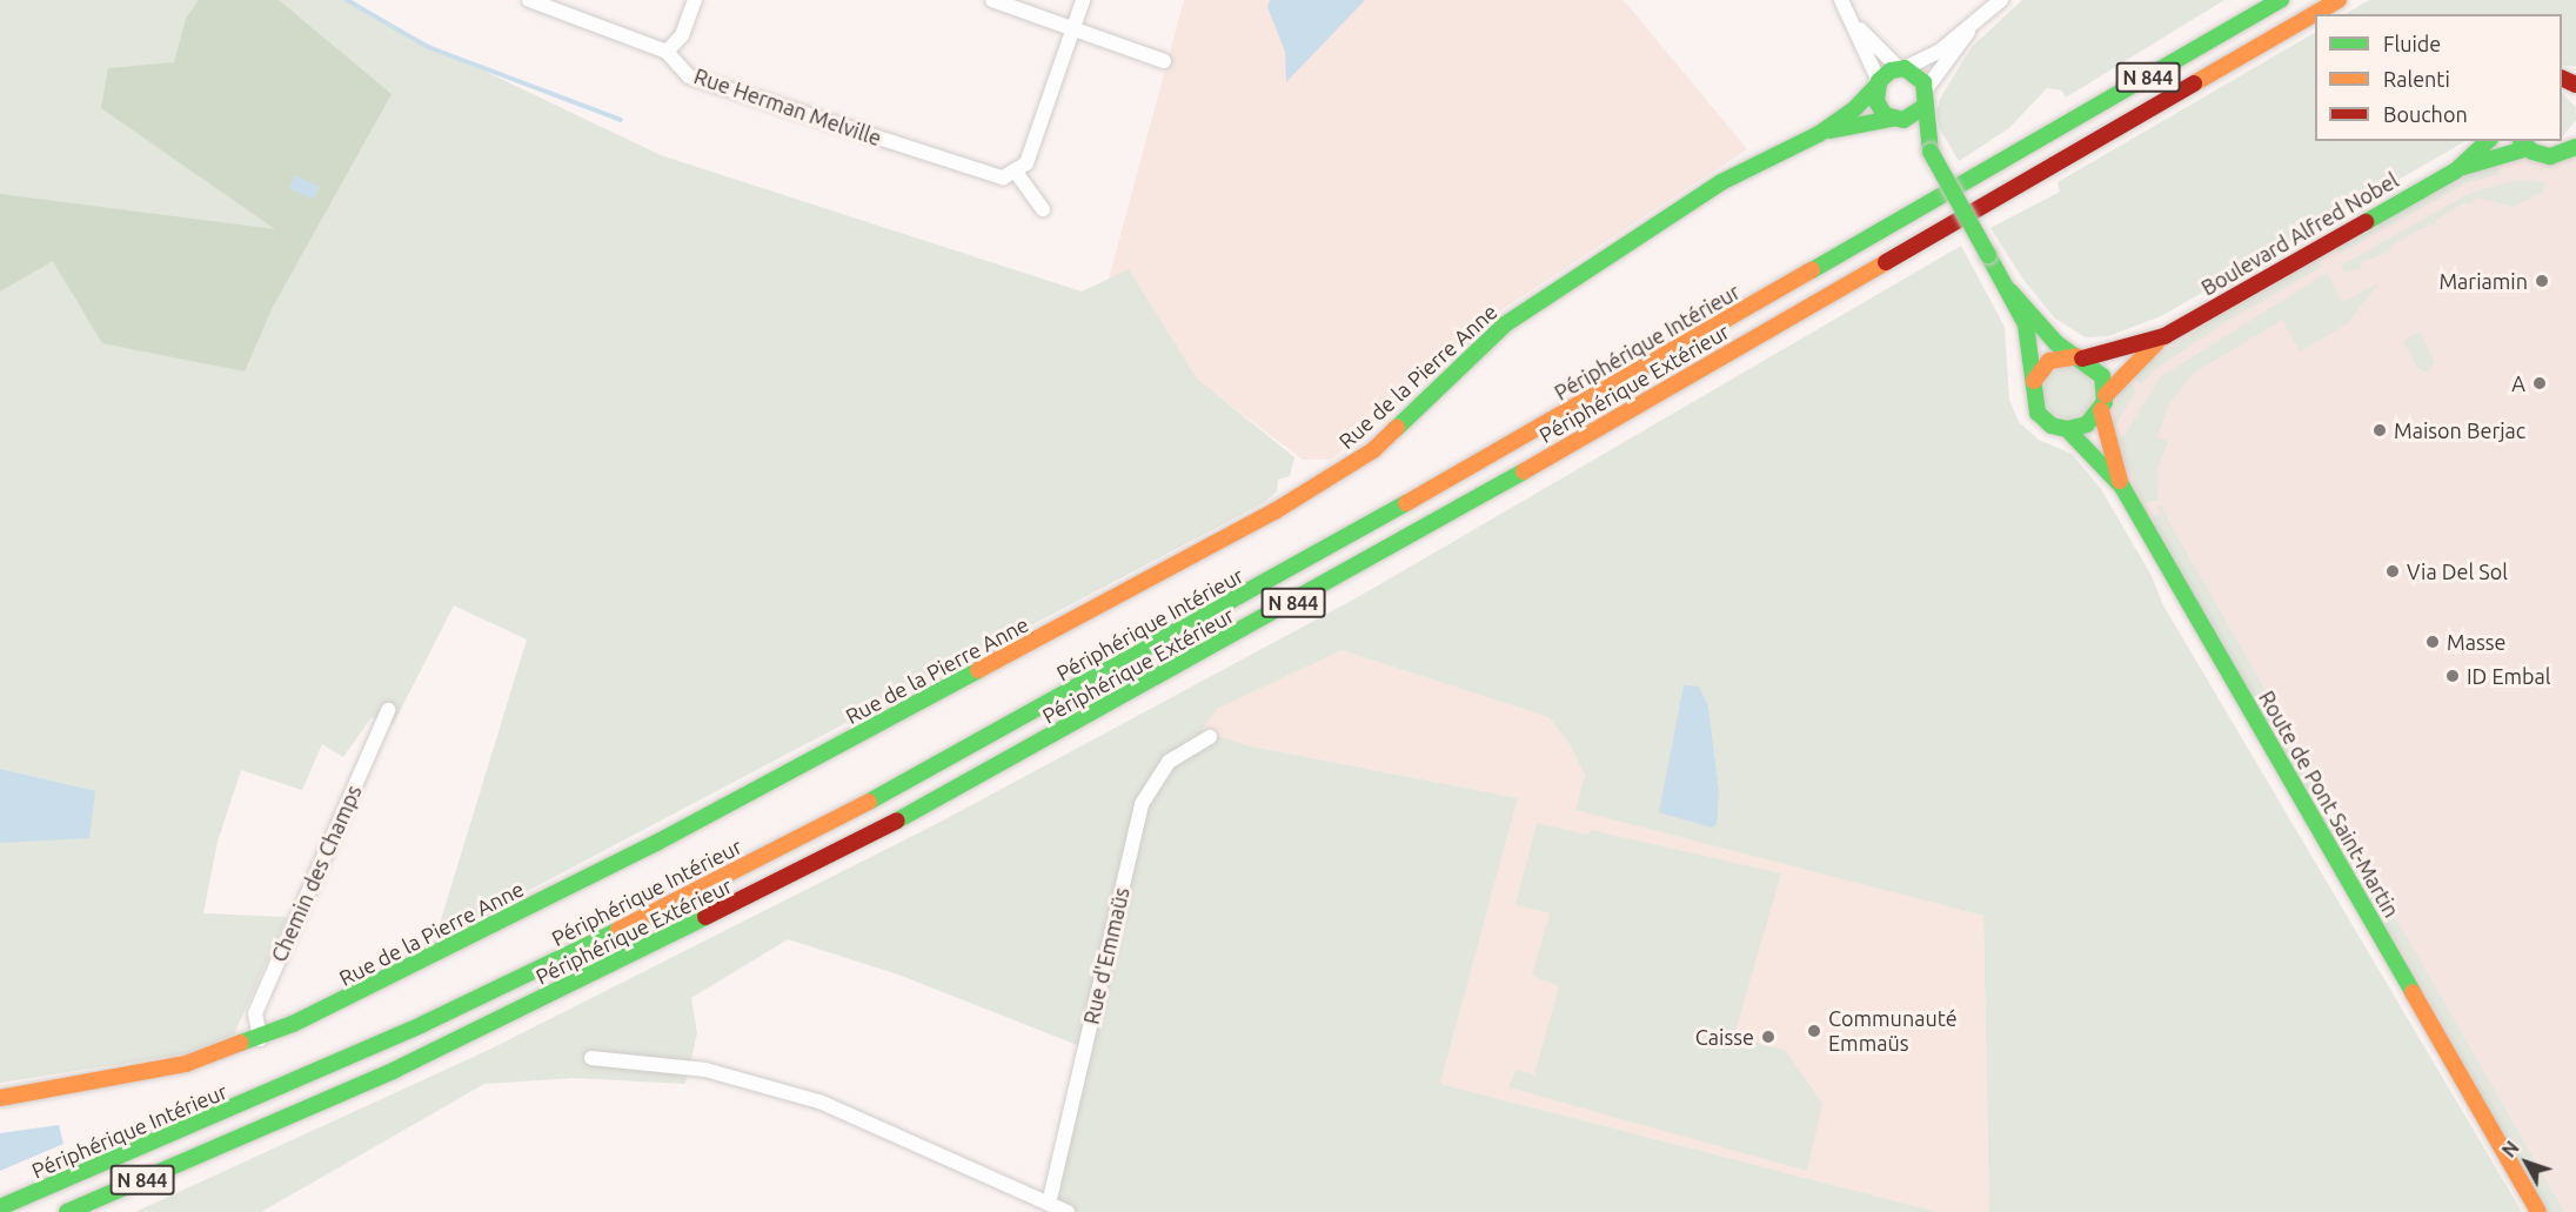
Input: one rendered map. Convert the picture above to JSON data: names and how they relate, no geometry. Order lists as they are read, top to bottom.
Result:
{
  "streets": {
    "main road": [
      "N 844",
      "Boulevard Alfred Nobel",
      "Périphérique Intérieur",
      "Rue de la Pierre Anne",
      "Périphérique Extérieur",
      "Route de Pont Saint-Martin"
    ],
    "street": ["Rue Herman Melville", "Chemin des Champs", "Rue d'Emmaüs"]
  },
  "crossings": [
    ["Boulevard Alfred Nobel", "Route de Pont Saint-Martin"],
    ["Rue de la Pierre Anne", "Chemin des Champs"]
  ],
  "places": [
    "Mariamin",
    "A",
    "Maison Berjac",
    "Via Del Sol",
    "Masse",
    "ID Embal",
    "Communauté Emmaüs",
    "Caisse"
  ],
  "legend": ["Fluide", "Ralenti", "Bouchon"],
  "north": "top left"
}
